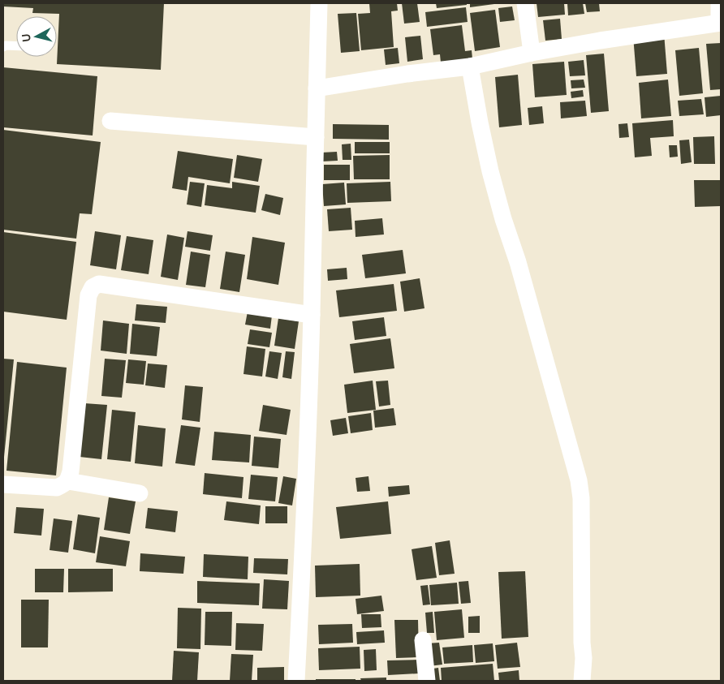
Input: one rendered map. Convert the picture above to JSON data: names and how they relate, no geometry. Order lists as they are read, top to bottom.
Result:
{
  "north": "left"
}
